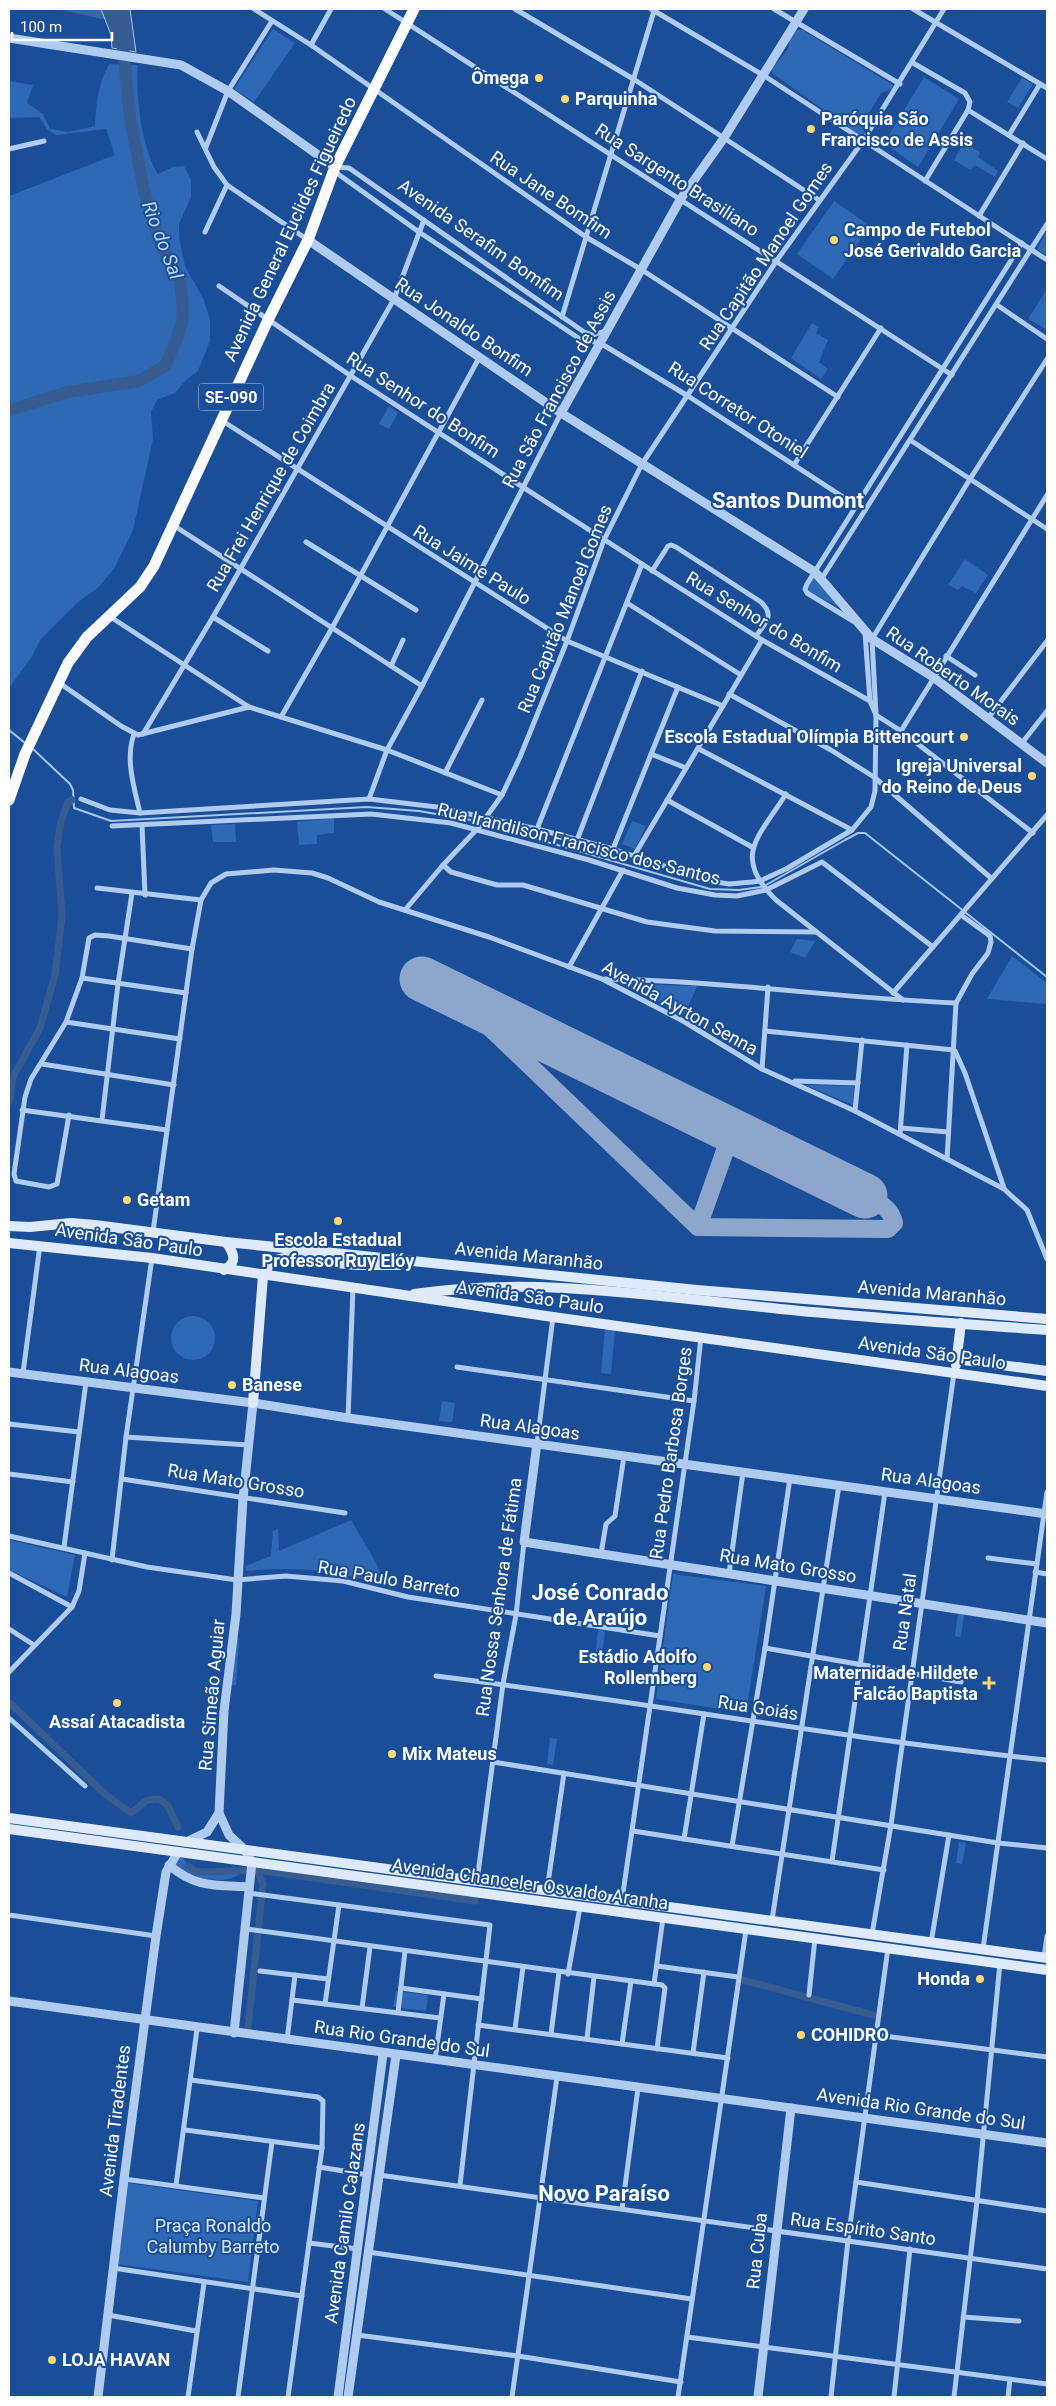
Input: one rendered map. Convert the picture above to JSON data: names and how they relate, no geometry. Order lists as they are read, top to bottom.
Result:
{
  "streets": {
    "main road": [
      "Avenida General Euclides Figueiredo",
      "SE-090",
      "Avenida São Paulo",
      "Avenida Maranhão",
      "Rua Natal",
      "Avenida Chanceler Osvaldo Aranha"
    ],
    "street": [
      "Rua Sargento Brasiliano",
      "Rua Jane Bomfim",
      "Avenida Serafim Bomfim",
      "Rua Capitão Manoel Gomes",
      "Rua Jonaldo Bonfim",
      "Rua São Francisco de Assis",
      "Rua Senhor do Bonfim",
      "Rua Corretor Otoniel",
      "Rua Frei Henrique de Coimbra",
      "Rua Jaime Paulo",
      "Rua Roberto Morais",
      "Rua Irandilson Francisco dos Santos",
      "Avenida Ayrton Senna",
      "Rua Alagoas",
      "Rua Pedro Barbosa Borges",
      "Rua Mato Grosso",
      "Rua Paulo Barreto",
      "Rua Nossa Senhora de Fátima",
      "Rua Simeão Aguiar",
      "Rua Goiás",
      "Rua Rio Grande do Sul",
      "Avenida Rio Grande do Sul",
      "Avenida Tiradentes",
      "Avenida Camilo Calazans",
      "Rua Espírito Santo",
      "Rua Cuba"
    ]
  },
  "crossings": [
    ["Rua Sargento Brasiliano", "Avenida General Euclides Figueiredo"],
    ["Rua Sargento Brasiliano", "Rua Capitão Manoel Gomes"],
    ["Rua Sargento Brasiliano", "Rua São Francisco de Assis"],
    ["Rua Jane Bomfim", "Avenida General Euclides Figueiredo"],
    ["Rua Jane Bomfim", "Rua Capitão Manoel Gomes"],
    ["Rua Jane Bomfim", "Rua São Francisco de Assis"],
    ["Avenida General Euclides Figueiredo", "Avenida Serafim Bomfim"],
    ["Avenida General Euclides Figueiredo", "Rua Jonaldo Bonfim"],
    ["Avenida General Euclides Figueiredo", "Rua Senhor do Bonfim"],
    ["Avenida General Euclides Figueiredo", "Rua Jaime Paulo"],
    ["Avenida Serafim Bomfim", "Rua São Francisco de Assis"],
    ["Avenida Serafim Bomfim", "Rua Corretor Otoniel"],
    ["Avenida Serafim Bomfim", "Rua Frei Henrique de Coimbra"],
    ["Rua Capitão Manoel Gomes", "Rua Jonaldo Bonfim"],
    ["Rua Capitão Manoel Gomes", "Rua Senhor do Bonfim"],
    ["Rua Capitão Manoel Gomes", "Rua Corretor Otoniel"],
    ["Rua Capitão Manoel Gomes", "Rua Jaime Paulo"],
    ["Rua Capitão Manoel Gomes", "Rua Irandilson Francisco dos Santos"],
    ["Rua Jonaldo Bonfim", "Rua São Francisco de Assis"],
    ["Rua Jonaldo Bonfim", "Rua Frei Henrique de Coimbra"],
    ["Rua São Francisco de Assis", "Rua Senhor do Bonfim"],
    ["Rua São Francisco de Assis", "Rua Corretor Otoniel"],
    ["Rua São Francisco de Assis", "Rua Jaime Paulo"],
    ["Rua São Francisco de Assis", "Rua Irandilson Francisco dos Santos"],
    ["Rua Senhor do Bonfim", "Rua Frei Henrique de Coimbra"],
    ["Rua Frei Henrique de Coimbra", "Rua Jaime Paulo"],
    ["Rua Roberto Morais", "Rua Irandilson Francisco dos Santos"],
    ["Avenida São Paulo", "Avenida Maranhão"],
    ["Avenida São Paulo", "Rua Pedro Barbosa Borges"],
    ["Avenida São Paulo", "Rua Nossa Senhora de Fátima"],
    ["Avenida São Paulo", "Rua Natal"],
    ["Avenida Maranhão", "Rua Natal"],
    ["Rua Alagoas", "Rua Pedro Barbosa Borges"],
    ["Rua Alagoas", "Rua Nossa Senhora de Fátima"],
    ["Rua Alagoas", "Rua Natal"],
    ["Rua Alagoas", "Rua Simeão Aguiar"],
    ["Rua Pedro Barbosa Borges", "Rua Mato Grosso"],
    ["Rua Pedro Barbosa Borges", "Rua Paulo Barreto"],
    ["Rua Pedro Barbosa Borges", "Rua Goiás"],
    ["Rua Pedro Barbosa Borges", "Avenida Chanceler Osvaldo Aranha"],
    ["Rua Mato Grosso", "Rua Nossa Senhora de Fátima"],
    ["Rua Mato Grosso", "Rua Natal"],
    ["Rua Mato Grosso", "Rua Simeão Aguiar"],
    ["Rua Paulo Barreto", "Rua Nossa Senhora de Fátima"],
    ["Rua Paulo Barreto", "Rua Simeão Aguiar"],
    ["Rua Nossa Senhora de Fátima", "Rua Goiás"],
    ["Rua Nossa Senhora de Fátima", "Avenida Chanceler Osvaldo Aranha"],
    ["Rua Natal", "Rua Goiás"],
    ["Rua Natal", "Avenida Chanceler Osvaldo Aranha"],
    ["Avenida Chanceler Osvaldo Aranha", "Avenida Tiradentes"],
    ["Rua Rio Grande do Sul", "Avenida Rio Grande do Sul"],
    ["Rua Rio Grande do Sul", "Avenida Tiradentes"],
    ["Rua Rio Grande do Sul", "Avenida Camilo Calazans"],
    ["Rua Rio Grande do Sul", "Rua Cuba"],
    ["Avenida Rio Grande do Sul", "Rua Cuba"],
    ["Avenida Camilo Calazans", "Rua Espírito Santo"],
    ["Rua Espírito Santo", "Rua Cuba"]
  ],
  "districts": ["Santos Dumont", "José Conrado de Araújo", "Novo Paraíso"],
  "water": ["Rio do Sal"],
  "parks": ["Praça Ronaldo Calumby Barreto"],
  "places": {
    "other": [
      "Ômega",
      "Parquinha",
      "Paróquia São Francisco de Assis",
      "Campo de Futebol José Gerivaldo Garcia",
      "Escola Estadual Olímpia Bittencourt",
      "Igreja Universal do Reino de Deus",
      "Getam",
      "Escola Estadual Professor Ruy Elóy",
      "Banese",
      "Estádio Adolfo Rollemberg",
      "Assaí Atacadista",
      "Mix Mateus",
      "Honda",
      "COHIDRO",
      "LOJA HAVAN"
    ],
    "health": ["Maternidade Hildete Falcão Baptista"]
  },
  "scale_bar": "100 m"
}
